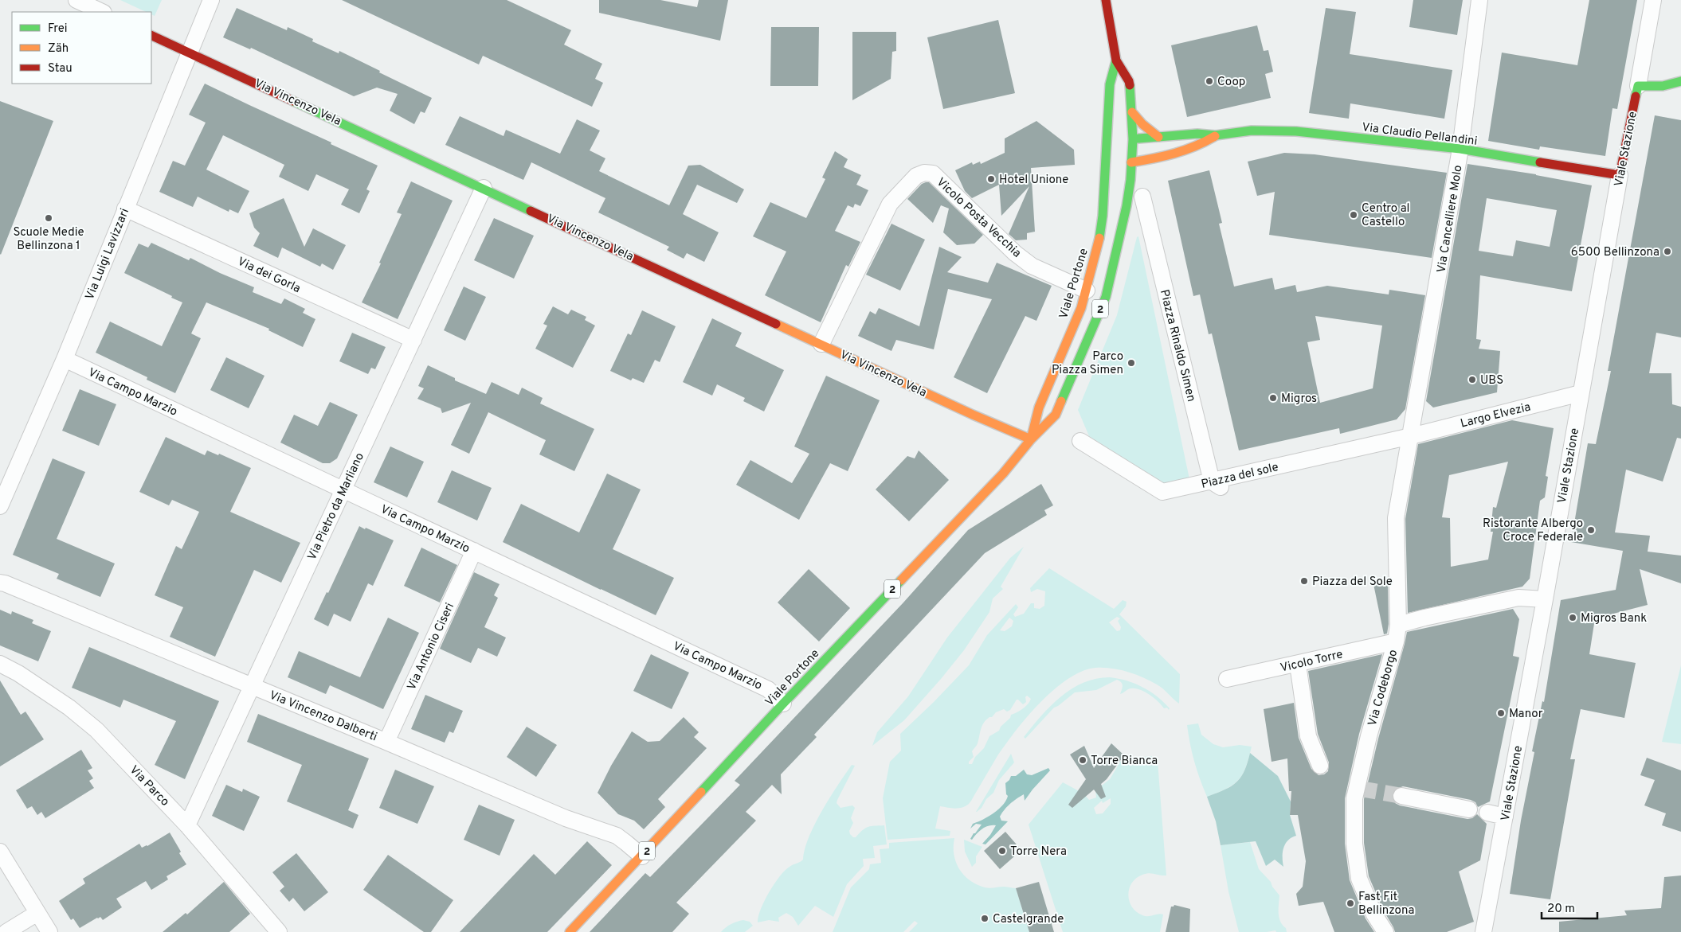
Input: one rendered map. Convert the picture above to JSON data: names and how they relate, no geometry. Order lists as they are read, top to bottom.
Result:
{
  "streets": {
    "street": [
      "Via Vincenzo Vela",
      "Via Claudio Pellandini",
      "Viale Stazione",
      "Vicolo Posta Vecchia",
      "Via Cancelliere Molo",
      "Via Luigi Lavizzari",
      "Via dei Gorla",
      "Viale Portone",
      "2",
      "Piazza Rinaldo Simen",
      "Via Campo Marzio",
      "Largo Elvezia",
      "Piazza del sole",
      "Via Pietro da Marliano",
      "Via Antonio Ciseri",
      "Vicolo Torre",
      "Via Codeborgo",
      "Via Vincenzo Dalberti",
      "Via Parco"
    ]
  },
  "crossings": [
    ["Via Vincenzo Vela", "Vicolo Posta Vecchia"],
    ["Via Vincenzo Vela", "Via Luigi Lavizzari"],
    ["Via Vincenzo Vela", "Viale Portone"],
    ["Via Vincenzo Vela", "Via Pietro da Marliano"],
    ["Via Claudio Pellandini", "Viale Stazione"],
    ["Via Claudio Pellandini", "Via Cancelliere Molo"],
    ["Via Claudio Pellandini", "Viale Portone"],
    ["Via Claudio Pellandini", "2"],
    ["Viale Stazione", "Largo Elvezia"],
    ["Vicolo Posta Vecchia", "Viale Portone"],
    ["Via Cancelliere Molo", "Largo Elvezia"],
    ["Via Cancelliere Molo", "Piazza del sole"],
    ["Via Cancelliere Molo", "Via Codeborgo"],
    ["Via Luigi Lavizzari", "Via dei Gorla"],
    ["Via Luigi Lavizzari", "Via Campo Marzio"],
    ["Via dei Gorla", "Via Pietro da Marliano"],
    ["Viale Portone", "2"],
    ["Viale Portone", "Via Campo Marzio"],
    ["Viale Portone", "Via Vincenzo Dalberti"],
    ["Piazza Rinaldo Simen", "Piazza del sole"],
    ["Via Campo Marzio", "Via Pietro da Marliano"],
    ["Via Campo Marzio", "Via Antonio Ciseri"],
    ["Largo Elvezia", "Piazza del sole"],
    ["Largo Elvezia", "Via Codeborgo"],
    ["Piazza del sole", "Via Codeborgo"],
    ["Via Pietro da Marliano", "Via Vincenzo Dalberti"],
    ["Via Pietro da Marliano", "Via Parco"],
    ["Via Antonio Ciseri", "Via Vincenzo Dalberti"],
    ["Vicolo Torre", "Via Codeborgo"]
  ],
  "places": [
    "Coop",
    "Hotel Unione",
    "Centro al Castello",
    "Scuole Medie Bellinzona 1",
    "6500 Bellinzona",
    "Parco Piazza Simen",
    "UBS",
    "Migros",
    "Ristorante Albergo Croce Federale",
    "Piazza del Sole",
    "Migros Bank",
    "Manor",
    "Torre Bianca",
    "Torre Nera",
    "Fast Fit Bellinzona",
    "Castelgrande"
  ],
  "legend": ["Frei", "Zäh", "Stau"],
  "scale_bar": "20 m"
}
